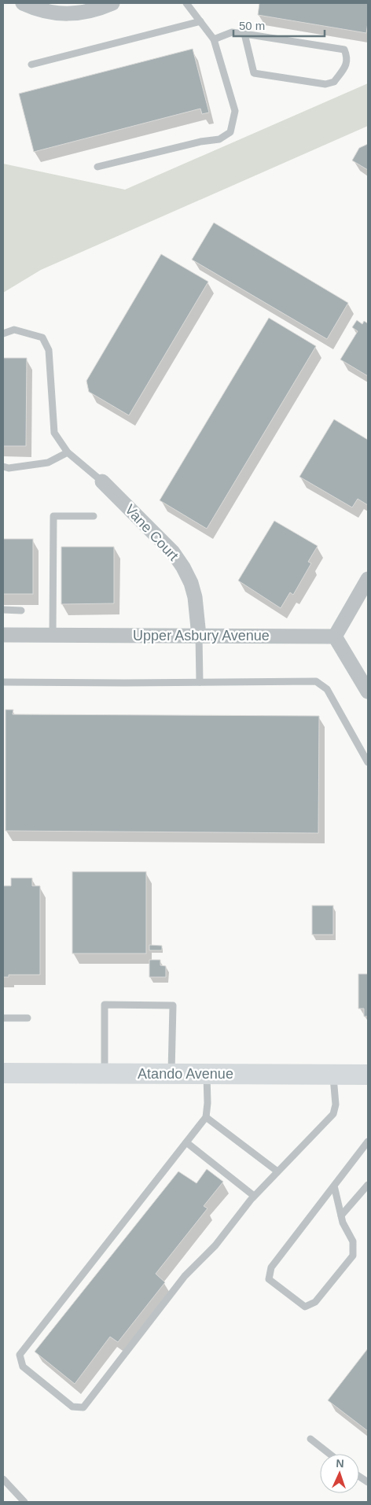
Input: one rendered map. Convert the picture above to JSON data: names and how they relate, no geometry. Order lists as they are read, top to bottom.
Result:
{
  "streets": {
    "main road": ["Atando Avenue"],
    "street": ["Vane Court", "Upper Asbury Avenue"]
  },
  "crossings": [
    ["Vane Court", "Upper Asbury Avenue"]
  ],
  "scale_bar": "50 m",
  "north": "top"
}
